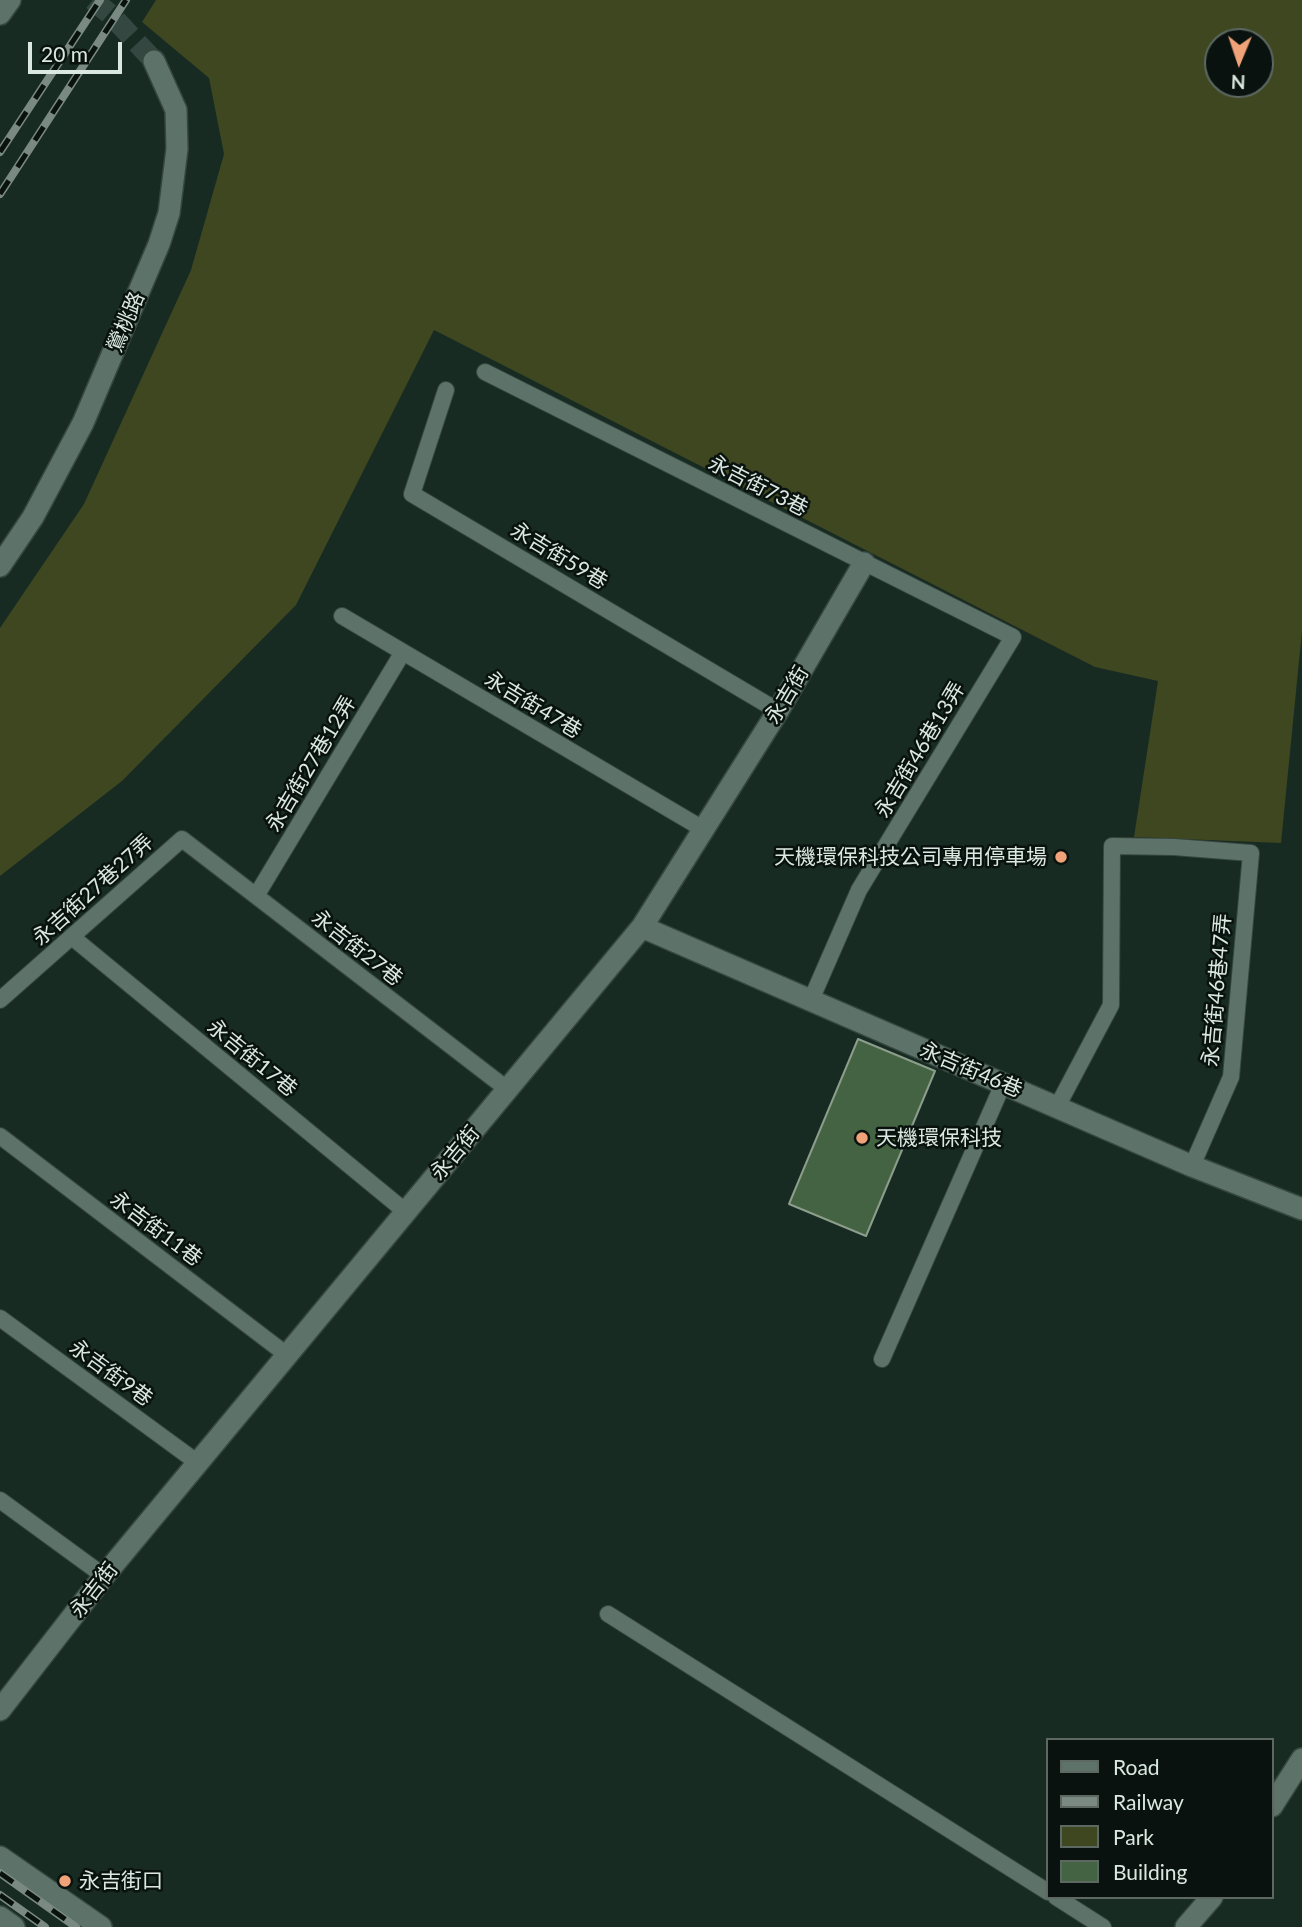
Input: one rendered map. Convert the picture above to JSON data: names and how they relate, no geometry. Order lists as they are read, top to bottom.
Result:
{
  "streets": {
    "street": ["鶯桃路", "永吉街", "永吉街46巷"],
    "lane": [
      "永吉街73巷",
      "永吉街59巷",
      "永吉街47巷",
      "永吉街46巷13弄",
      "永吉街27巷12弄",
      "永吉街27巷27弄",
      "永吉街27巷",
      "永吉街46巷47弄",
      "永吉街17巷",
      "永吉街11巷",
      "永吉街9巷"
    ]
  },
  "crossings": [
    ["永吉街73巷", "永吉街"],
    ["永吉街73巷", "永吉街46巷13弄"],
    ["永吉街59巷", "永吉街"],
    ["永吉街", "永吉街47巷"],
    ["永吉街", "永吉街27巷"],
    ["永吉街", "永吉街17巷"],
    ["永吉街", "永吉街46巷"],
    ["永吉街", "永吉街11巷"],
    ["永吉街", "永吉街9巷"],
    ["永吉街47巷", "永吉街27巷12弄"],
    ["永吉街46巷13弄", "永吉街46巷"],
    ["永吉街27巷12弄", "永吉街27巷"],
    ["永吉街27巷27弄", "永吉街27巷"],
    ["永吉街27巷27弄", "永吉街17巷"],
    ["永吉街46巷47弄", "永吉街46巷"]
  ],
  "places": ["天機環保科技公司專用停車場", "天機環保科技", "永吉街口"],
  "legend": [
    "Road",
    "Railway",
    "Park",
    "Building"
  ],
  "scale_bar": "20 m",
  "north": "bottom"
}
